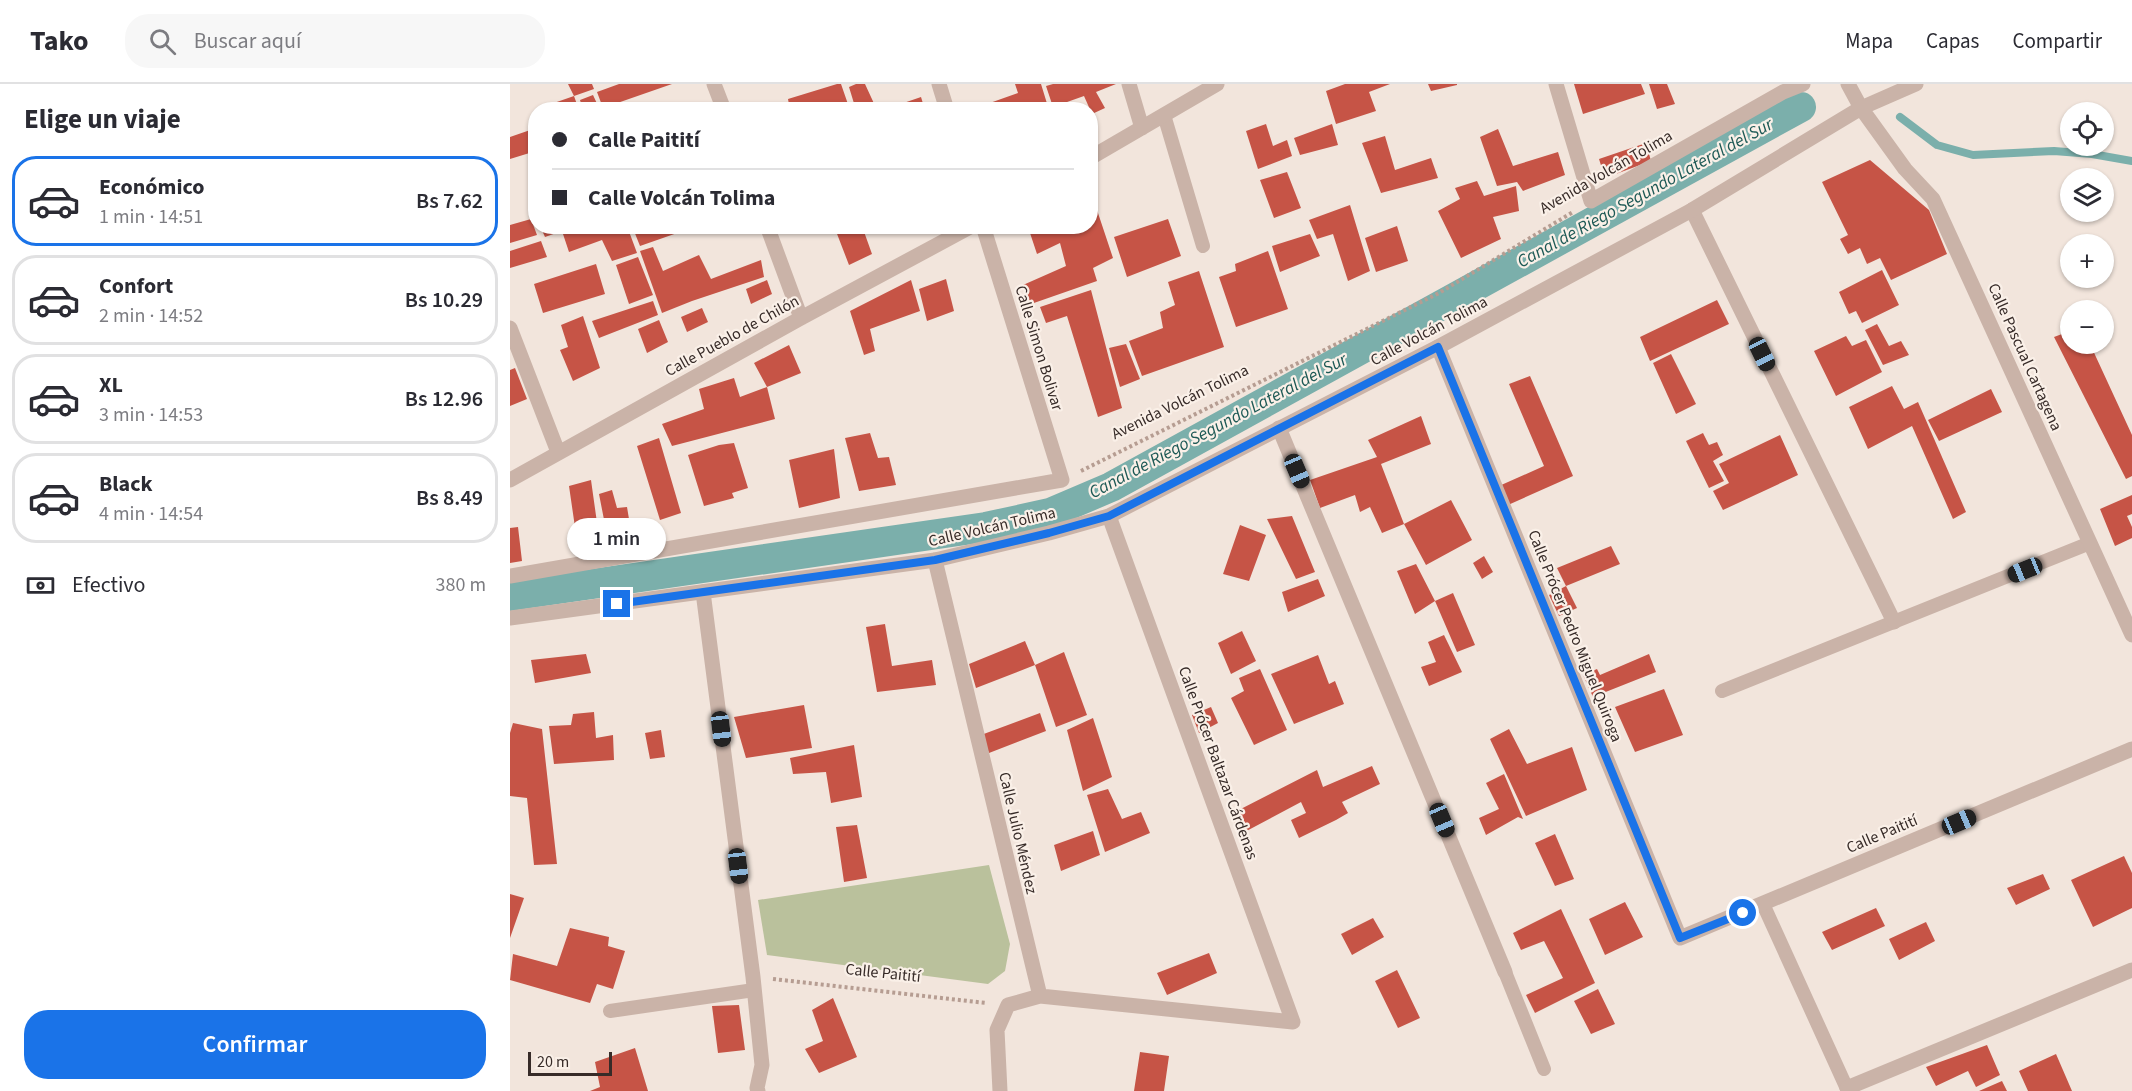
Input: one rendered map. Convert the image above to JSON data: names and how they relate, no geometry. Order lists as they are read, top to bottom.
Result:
{
  "streets": {
    "street": [
      "Avenida Volcán Tolima",
      "Calle Volcán Tolima",
      "Calle Pueblo de Chilón",
      "Calle Simon Bolivar",
      "Calle Pascual Cartagena",
      "Calle Prócer Pedro Miguel Quiroga",
      "Calle Prócer Baltazar Cárdenas",
      "Calle Julio Méndez",
      "Calle Paitití"
    ]
  },
  "crossings": [
    ["Avenida Volcán Tolima", "Calle Simon Bolivar"],
    ["Calle Volcán Tolima", "Calle Pascual Cartagena"],
    ["Calle Volcán Tolima", "Calle Prócer Pedro Miguel Quiroga"],
    ["Calle Volcán Tolima", "Calle Prócer Baltazar Cárdenas"],
    ["Calle Volcán Tolima", "Calle Julio Méndez"],
    ["Calle Prócer Pedro Miguel Quiroga", "Calle Paitití"],
    ["Calle Prócer Baltazar Cárdenas", "Calle Julio Méndez"]
  ],
  "water": ["Canal de Riego Segundo Lateral del Sur"],
  "scale_bar": "20 m",
  "page": {
    "header": "Tako",
    "search": "Buscar aquí",
    "nav": ["Mapa", "Capas", "Compartir"],
    "heading": "Elige un viaje",
    "map_buttons": ["+", "−"],
    "banner": ["Calle Paitití", "Calle Volcán Tolima"],
    "list": [
      {
        "name": "Económico",
        "note": "1 min · 14:51",
        "value": "Bs 7.62"
      },
      {
        "name": "Confort",
        "note": "2 min · 14:52",
        "value": "Bs 10.29"
      },
      {
        "name": "XL",
        "note": "3 min · 14:53",
        "value": "Bs 12.96"
      },
      {
        "name": "Black",
        "note": "4 min · 14:54",
        "value": "Bs 8.49"
      }
    ],
    "bubble": "1 min",
    "pay": ["Efectivo", "380 m"],
    "buttons": "Confirmar",
    "scale": "20 m"
  }
}
